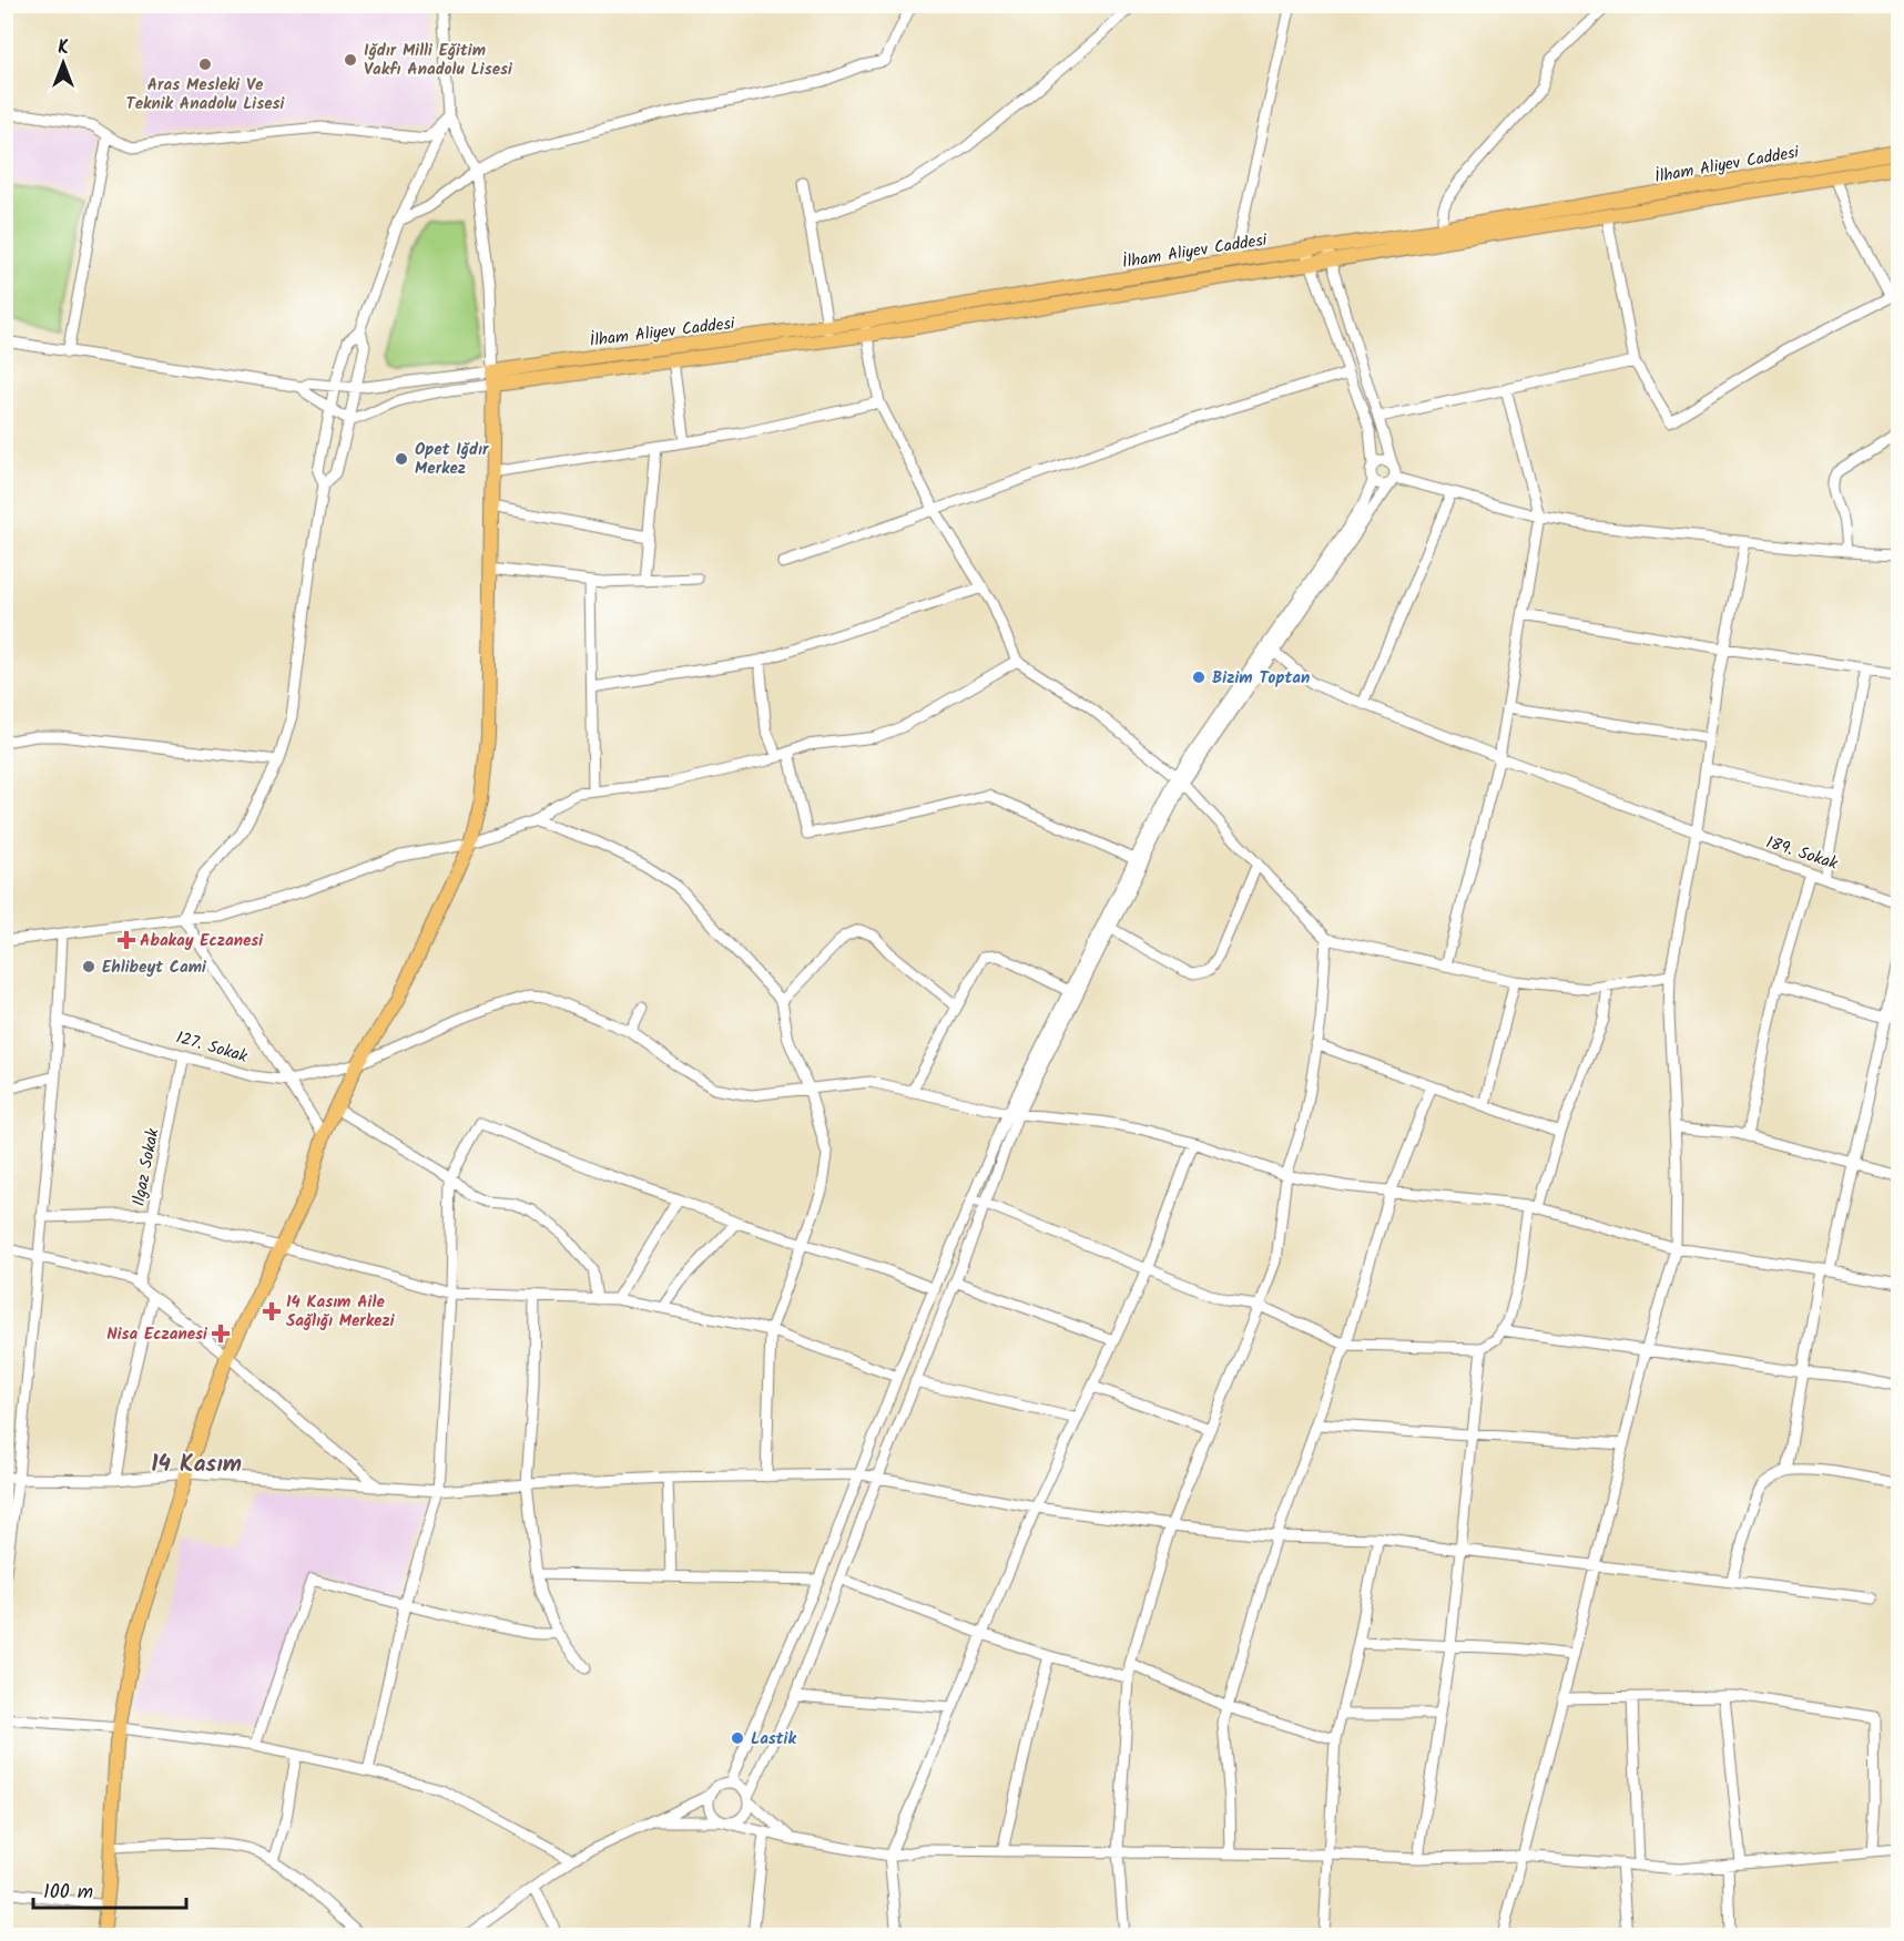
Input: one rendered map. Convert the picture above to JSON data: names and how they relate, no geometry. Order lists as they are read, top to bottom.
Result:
{
  "streets": {
    "main road": ["İlham Aliyev Caddesi"],
    "street": ["189. Sokak", "127. Sokak", "Ilgaz Sokak"]
  },
  "crossings": [
    ["127. Sokak", "Ilgaz Sokak"]
  ],
  "districts": ["14 Kasım"],
  "places": {
    "other": [
      "Iğdır Milli Eğitim Vakfı Anadolu Lisesi",
      "Aras Mesleki Ve Teknik Anadolu Lisesi",
      "Opet Iğdır Merkez",
      "Bizim Toptan",
      "Ehlibeyt Cami",
      "Lastik"
    ],
    "health": ["Abakay Eczanesi", "14 Kasım Aile Sağlığı Merkezi", "Nisa Eczanesi"]
  },
  "scale_bar": "100 m",
  "north": "top"
}
